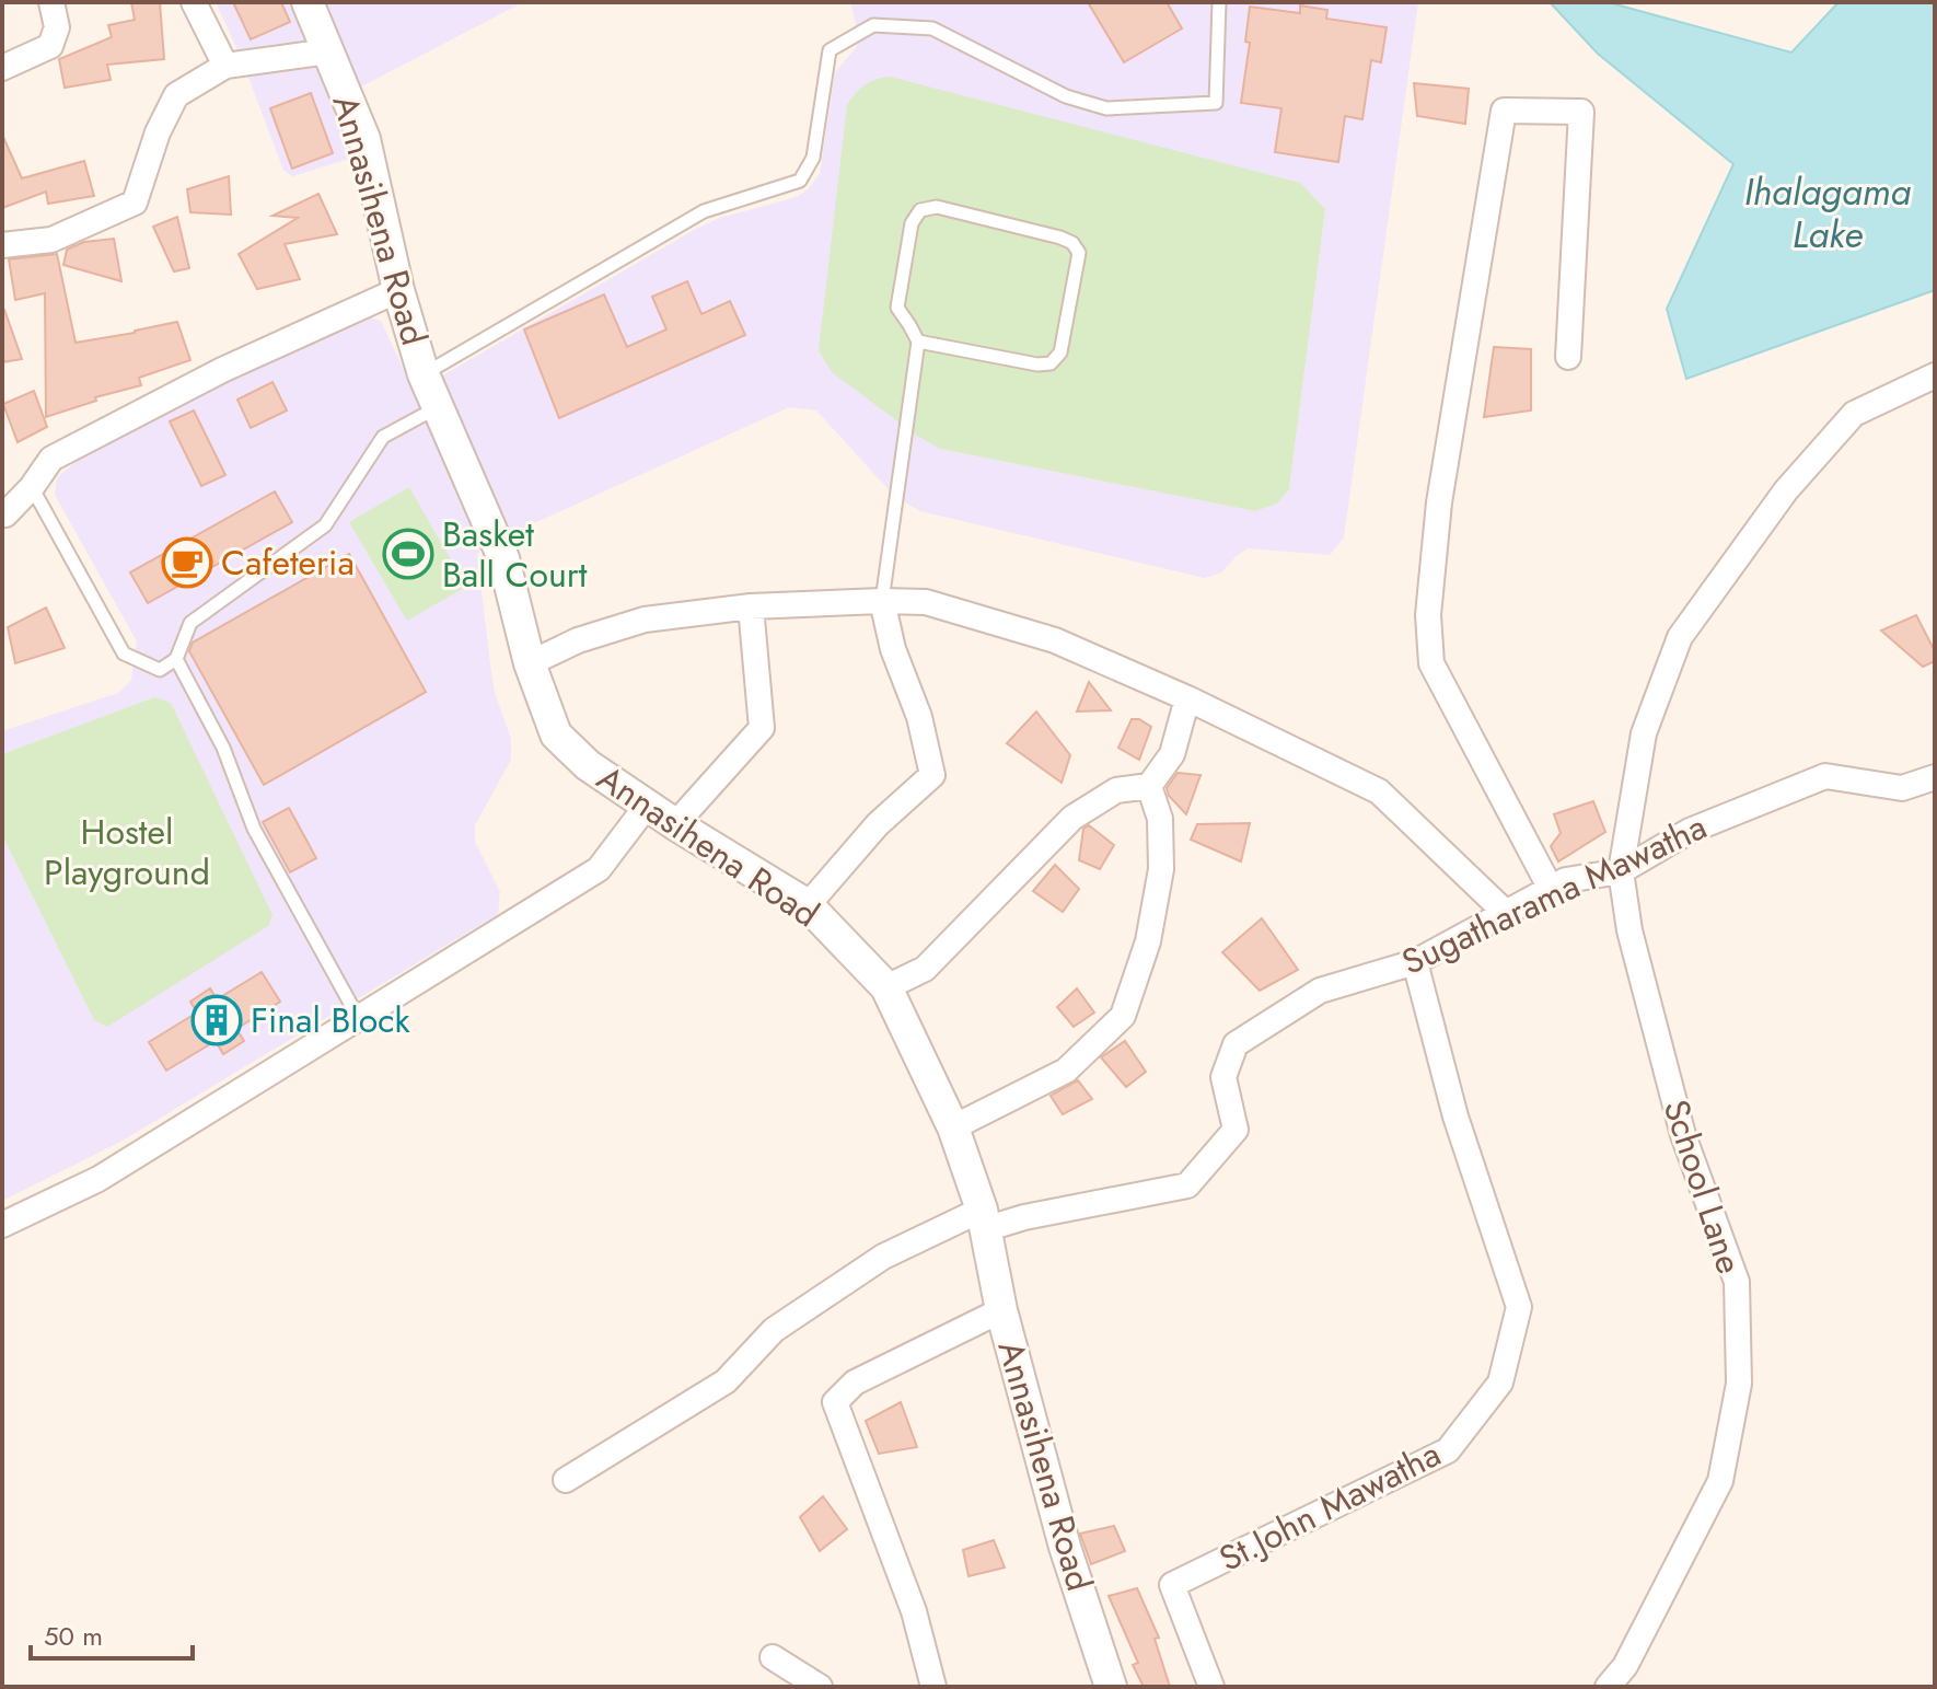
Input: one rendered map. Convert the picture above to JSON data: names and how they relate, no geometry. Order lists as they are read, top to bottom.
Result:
{
  "streets": {
    "street": [
      "Annasihena Road",
      "Sugatharama Mawatha",
      "School Lane",
      "St.John Mawatha"
    ]
  },
  "crossings": [
    ["Annasihena Road", "Sugatharama Mawatha"],
    ["Sugatharama Mawatha", "School Lane"],
    ["Sugatharama Mawatha", "St.John Mawatha"]
  ],
  "water": ["Ihalagama Lake"],
  "parks": ["Hostel Playground"],
  "places": {
    "sports": ["Basket Ball Court"],
    "cafe": ["Cafeteria"],
    "building": ["Final Block"]
  },
  "scale_bar": "50 m"
}
